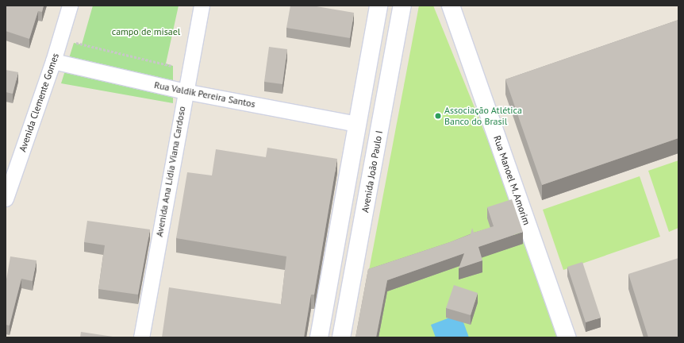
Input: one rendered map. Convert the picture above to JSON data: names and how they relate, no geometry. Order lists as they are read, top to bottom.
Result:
{
  "streets": {
    "main road": ["Avenida João Paulo I", "Rua Manoel M. Amorim"],
    "street": ["Rua Valdik Pereira Santos", "Avenida Clemente Gomes", "Avenida Ana Lídia Viana Cardoso"]
  },
  "crossings": [
    ["Rua Valdik Pereira Santos", "Avenida Clemente Gomes"],
    ["Rua Valdik Pereira Santos", "Avenida Ana Lídia Viana Cardoso"]
  ],
  "parks": ["campo de misael"],
  "places": ["Associação Atlética Banco do Brasil"]
}
